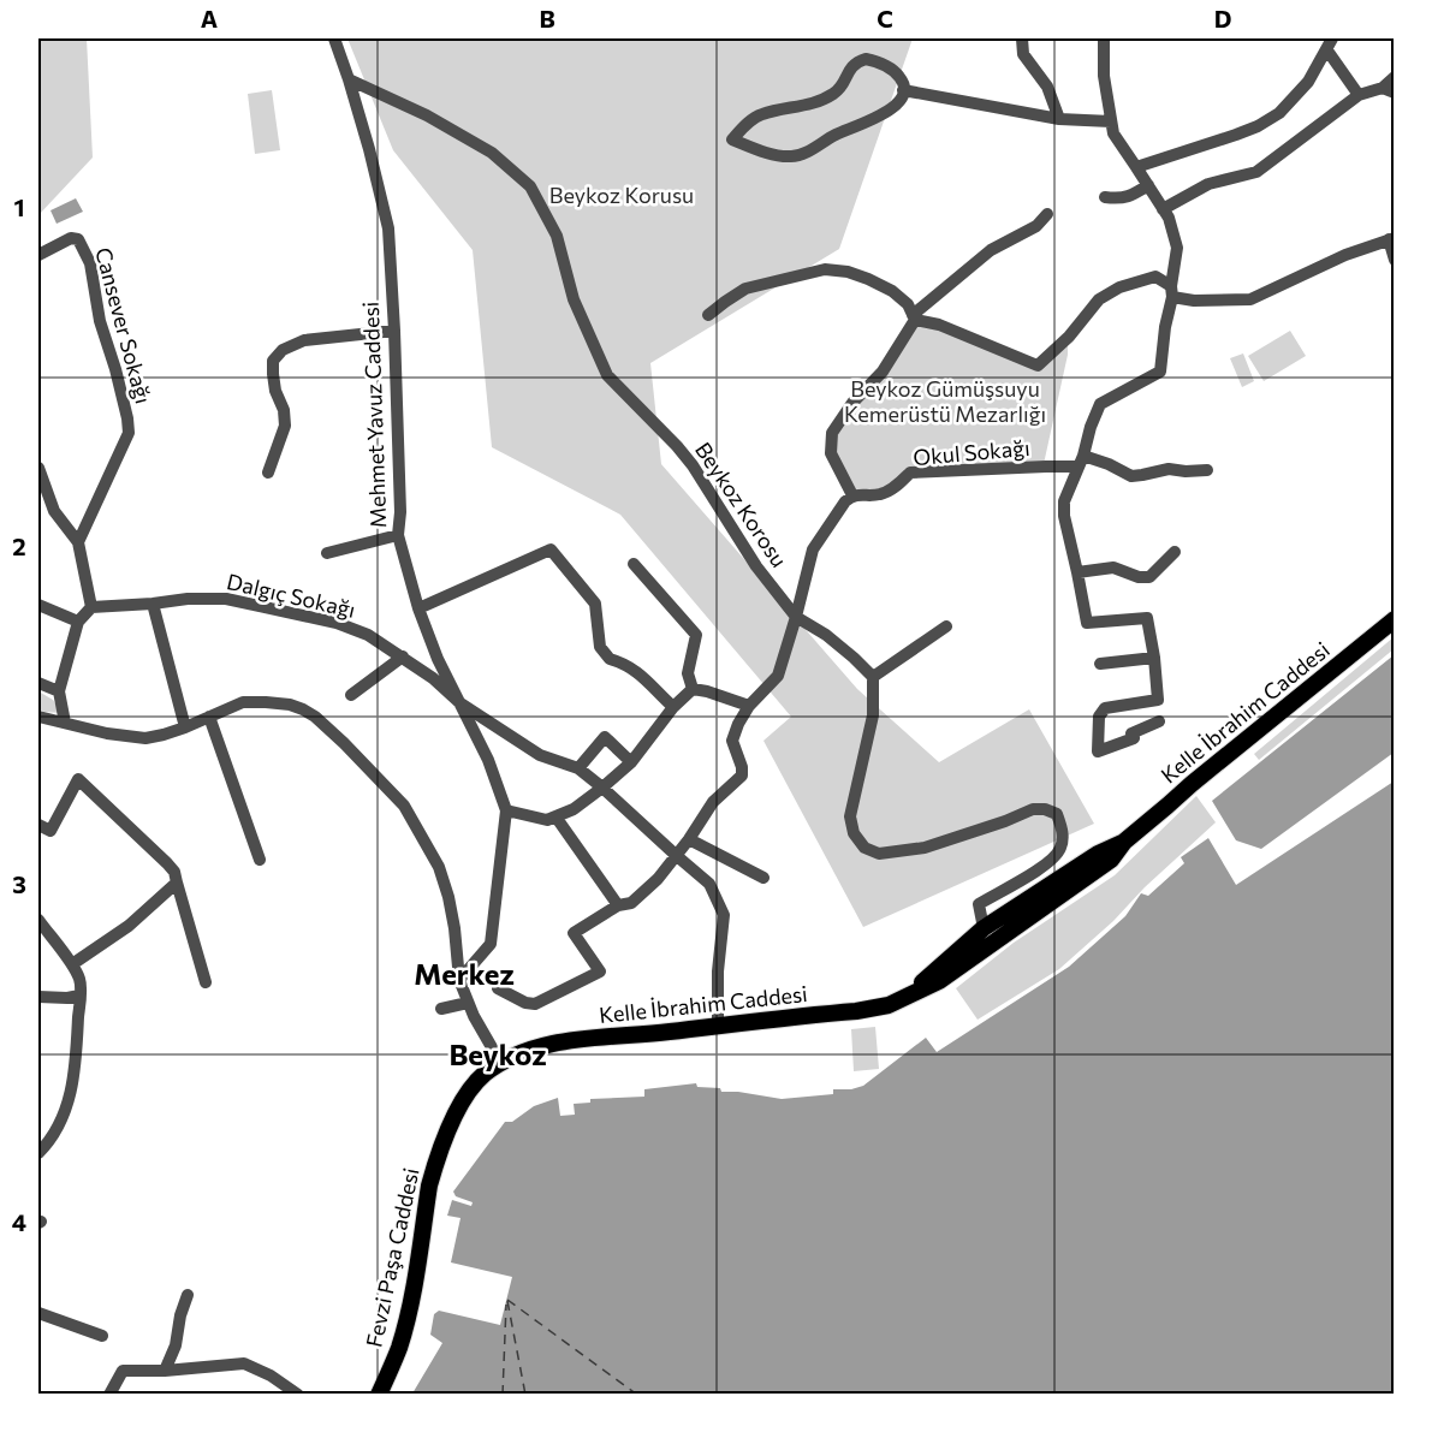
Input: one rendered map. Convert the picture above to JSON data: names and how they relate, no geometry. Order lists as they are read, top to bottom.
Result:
{
  "streets": {
    "main road": ["Kelle İbrahim Caddesi", "Fevzi Paşa Caddesi"],
    "street": [
      "Cansever Sokağı",
      "Mehmet Yavuz Caddesi",
      "Okul Sokağı",
      "Beykoz Korosu",
      "Dalgıç Sokağı"
    ]
  },
  "crossings": [
    ["Mehmet Yavuz Caddesi", "Beykoz Korosu"],
    ["Mehmet Yavuz Caddesi", "Dalgıç Sokağı"],
    ["Kelle İbrahim Caddesi", "Fevzi Paşa Caddesi"]
  ],
  "districts": ["Merkez", "Beykoz"],
  "parks": ["Beykoz Korusu", "Beykoz Gümüşsuyu Kemerüstü Mezarlığı"],
  "grid": {
    "columns": [
      "A",
      "B",
      "C",
      "D"
    ],
    "rows": [
      "1",
      "2",
      "3",
      "4"
    ]
  }
}
